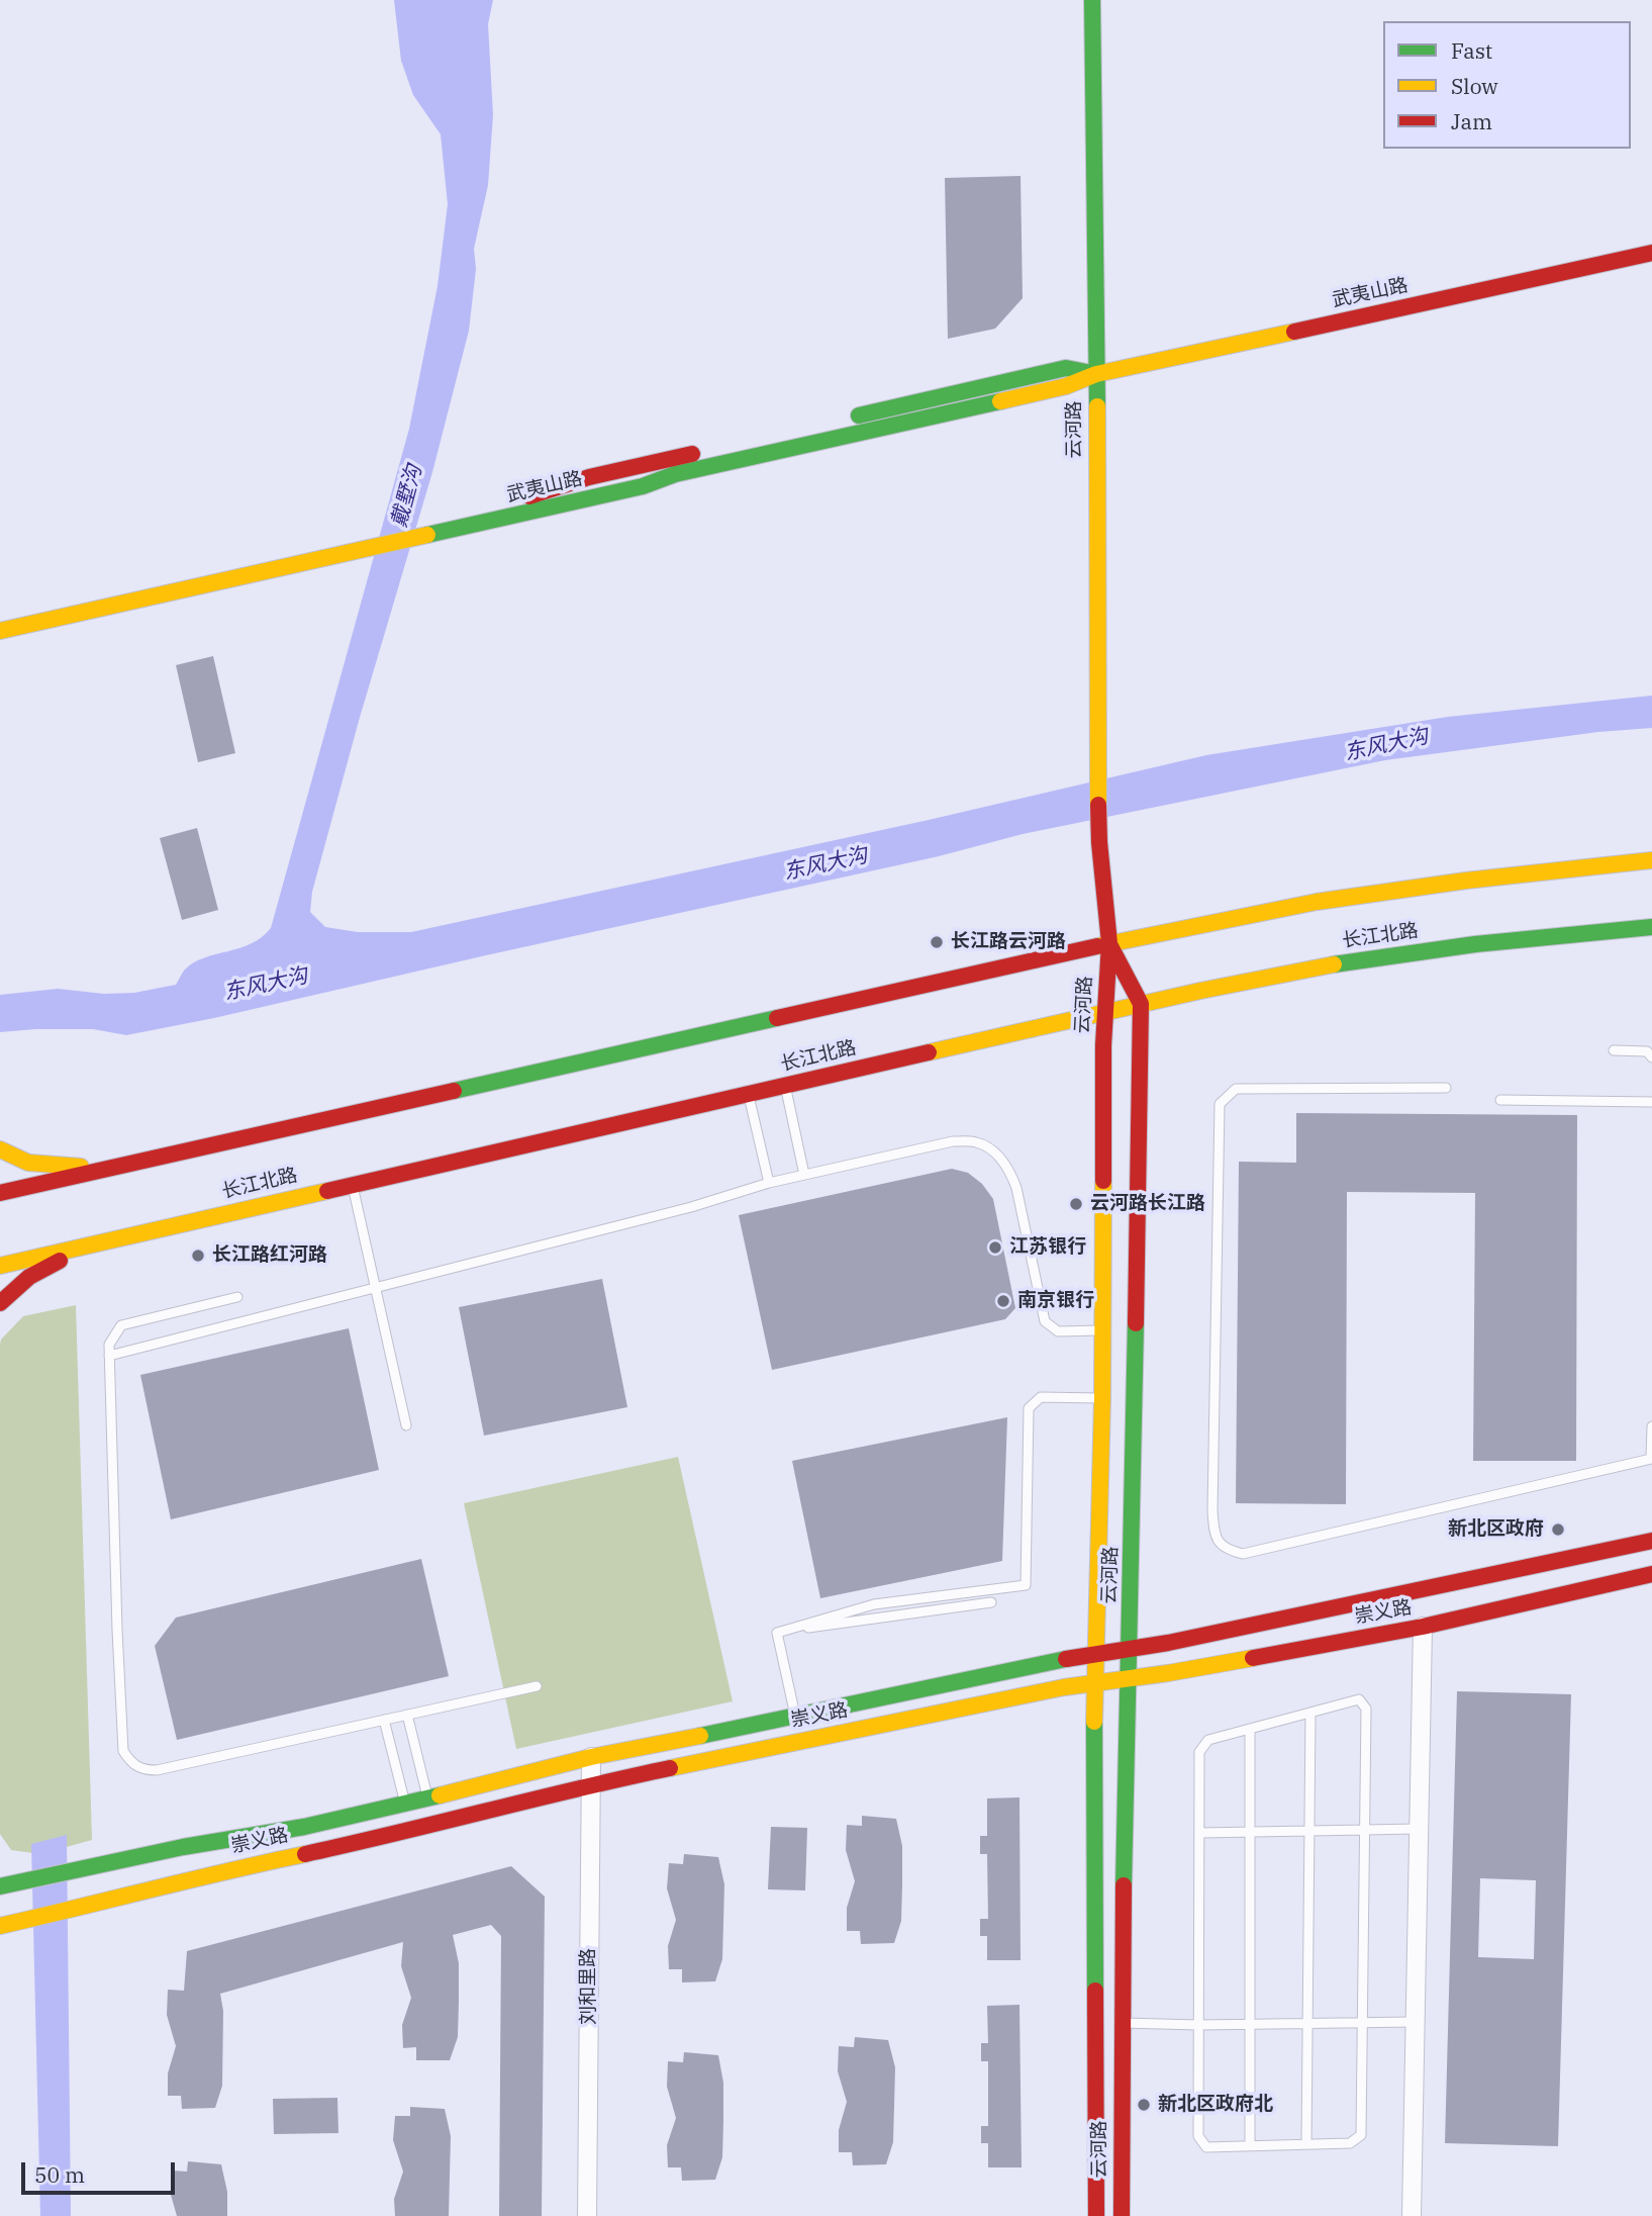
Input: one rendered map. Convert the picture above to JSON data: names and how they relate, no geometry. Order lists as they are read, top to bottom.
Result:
{
  "streets": {
    "street": [
      "武夷山路",
      "云河路",
      "长江北路",
      "崇义路",
      "刘和里路"
    ]
  },
  "crossings": [
    ["武夷山路", "云河路"],
    ["云河路", "长江北路"],
    ["云河路", "崇义路"],
    ["崇义路", "刘和里路"]
  ],
  "water": ["戴墅沟", "东风大沟"],
  "places": [
    "长江路云河路",
    "云河路长江路",
    "江苏银行",
    "长江路红河路",
    "南京银行",
    "新北区政府",
    "新北区政府北"
  ],
  "legend": ["Fast", "Slow", "Jam"],
  "scale_bar": "50 m"
}
